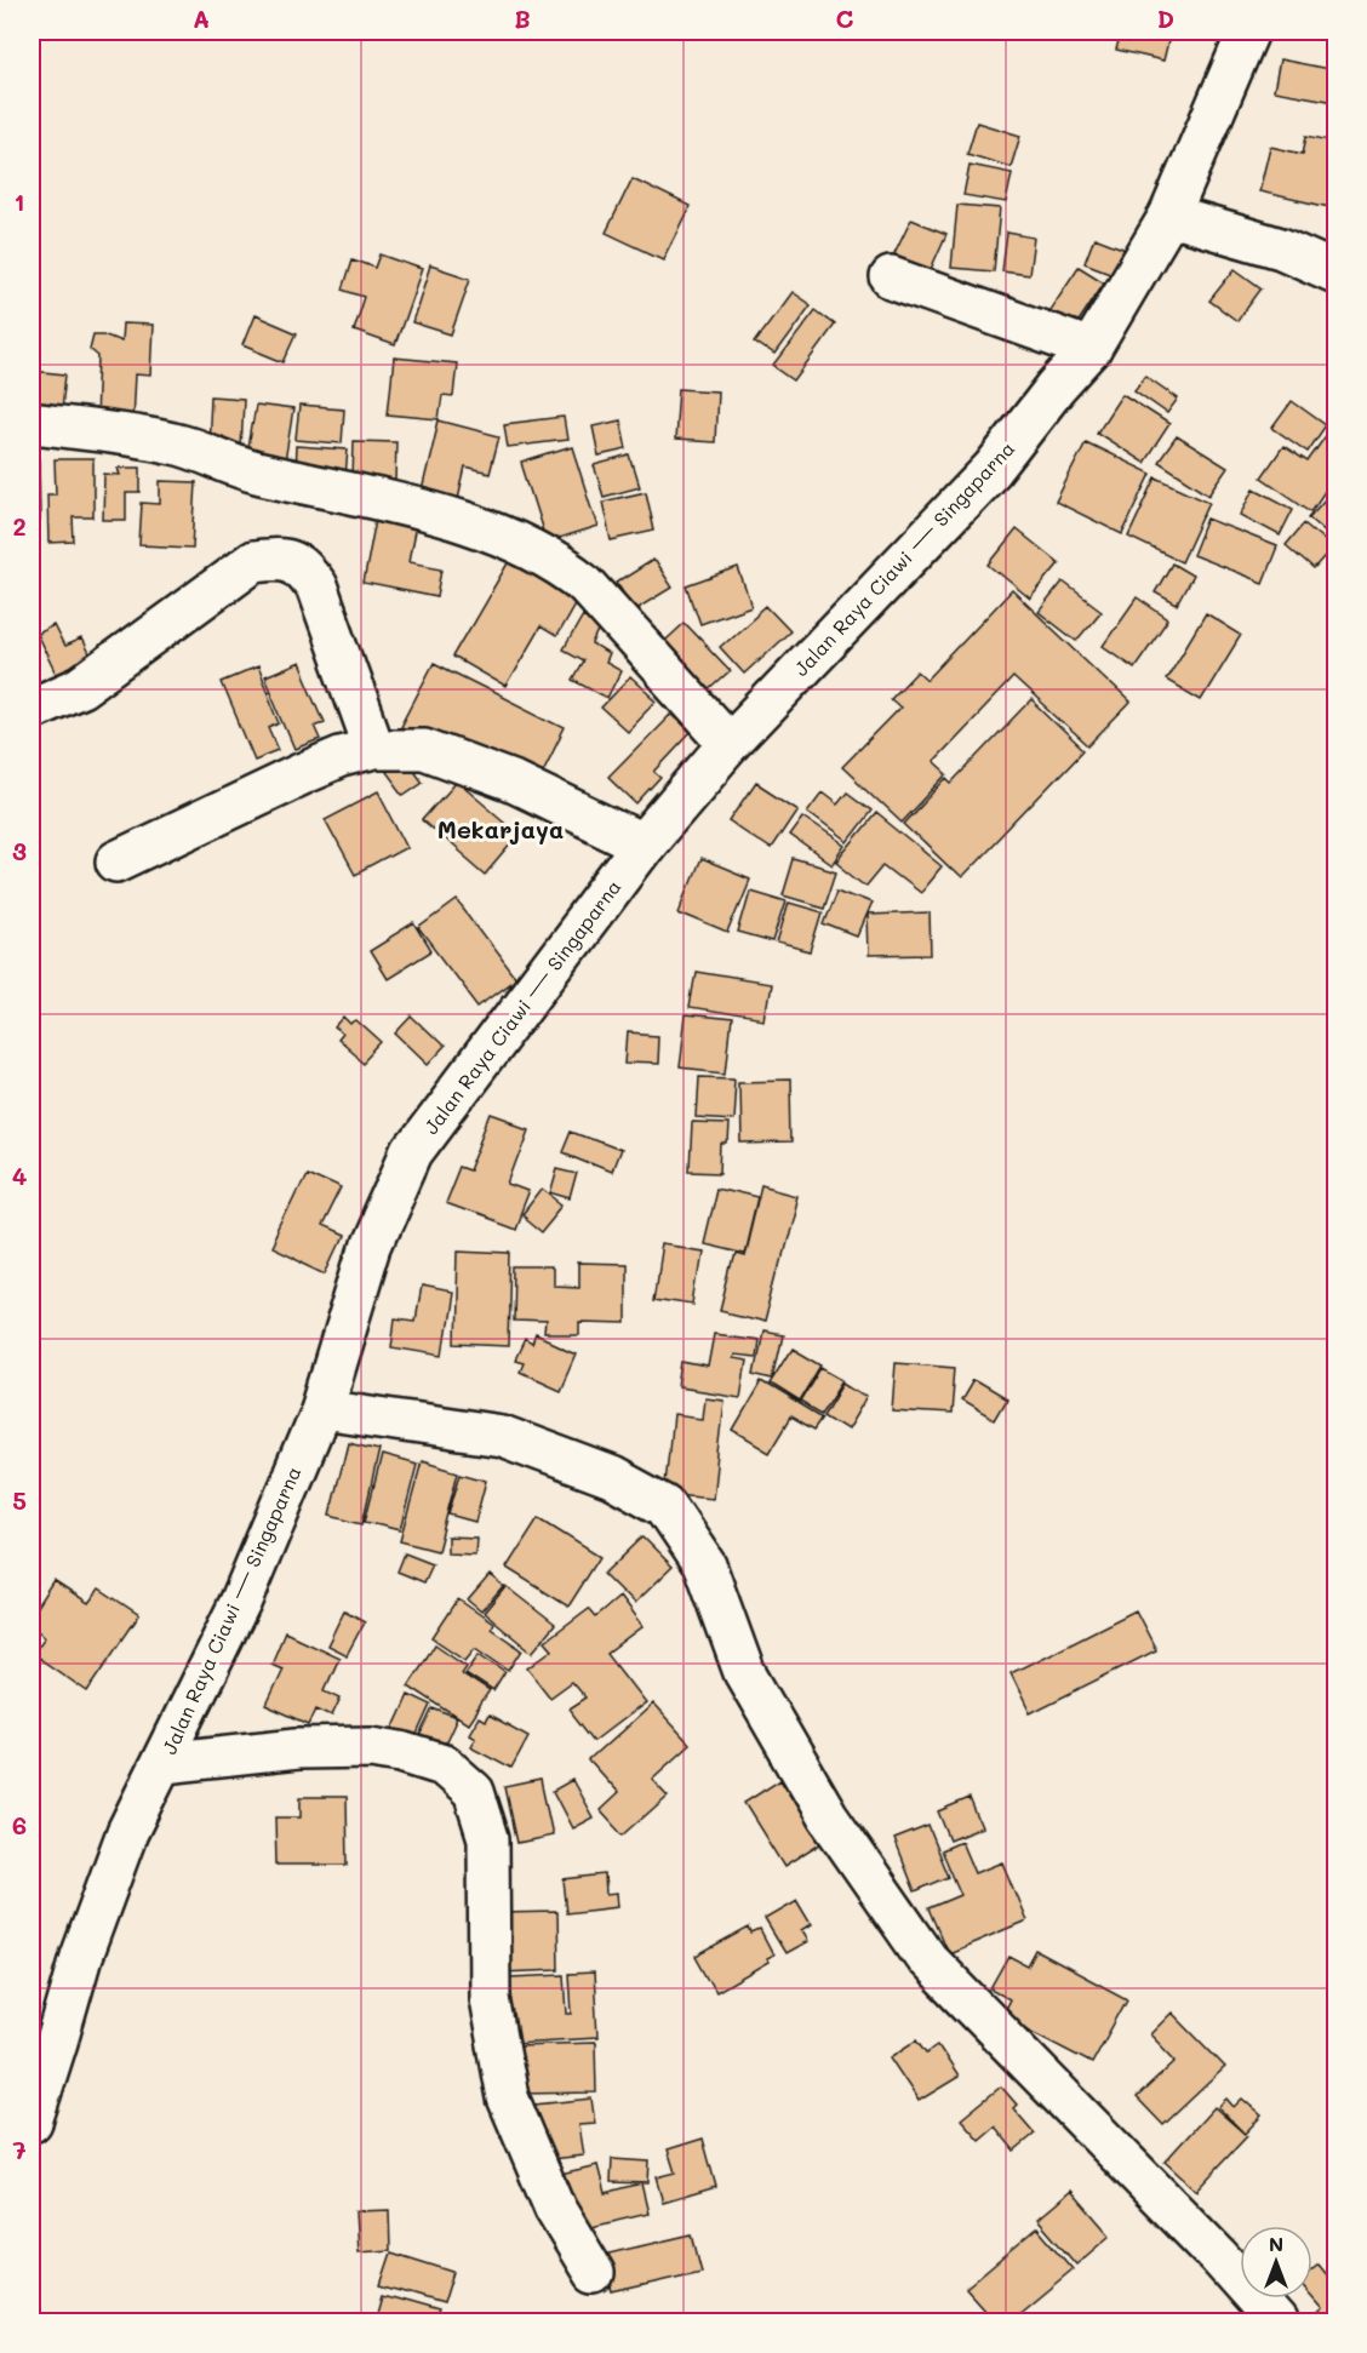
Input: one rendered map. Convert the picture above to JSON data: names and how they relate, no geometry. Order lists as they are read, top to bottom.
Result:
{
  "streets": {
    "street": ["Jalan Raya Ciawi — Singaparna"]
  },
  "districts": ["Mekarjaya"],
  "north": "top",
  "grid": {
    "columns": [
      "A",
      "B",
      "C",
      "D"
    ],
    "rows": [
      "1",
      "2",
      "3",
      "4",
      "5",
      "6",
      "7"
    ]
  }
}
